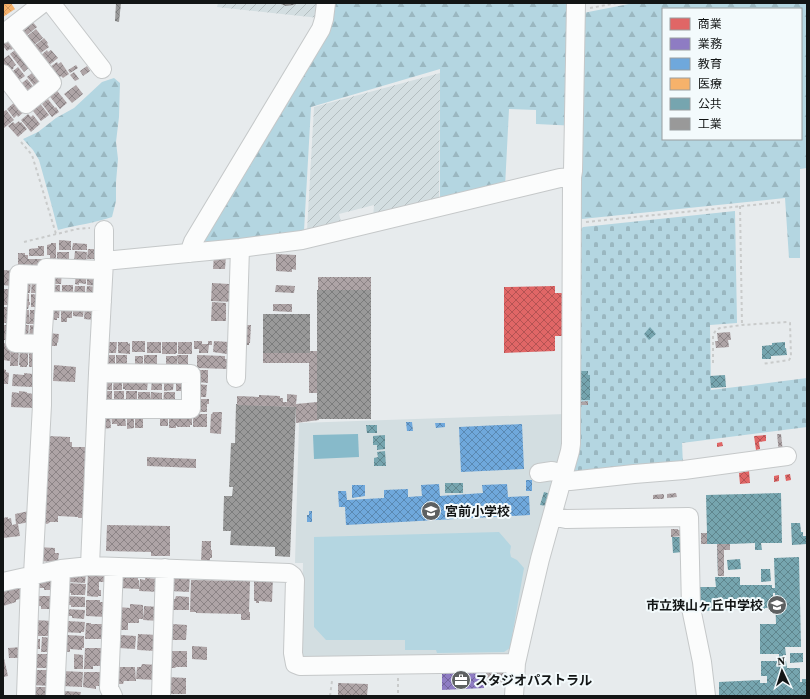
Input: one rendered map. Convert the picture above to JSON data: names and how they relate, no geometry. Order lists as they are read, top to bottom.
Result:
{
  "places": {
    "school or university": ["宮前小学校", "市立狭山ヶ丘中学校"],
    "office": ["スタジオパストラル"]
  },
  "legend": [
    "商業",
    "業務",
    "教育",
    "医療",
    "公共",
    "工業"
  ],
  "north": "top"
}
